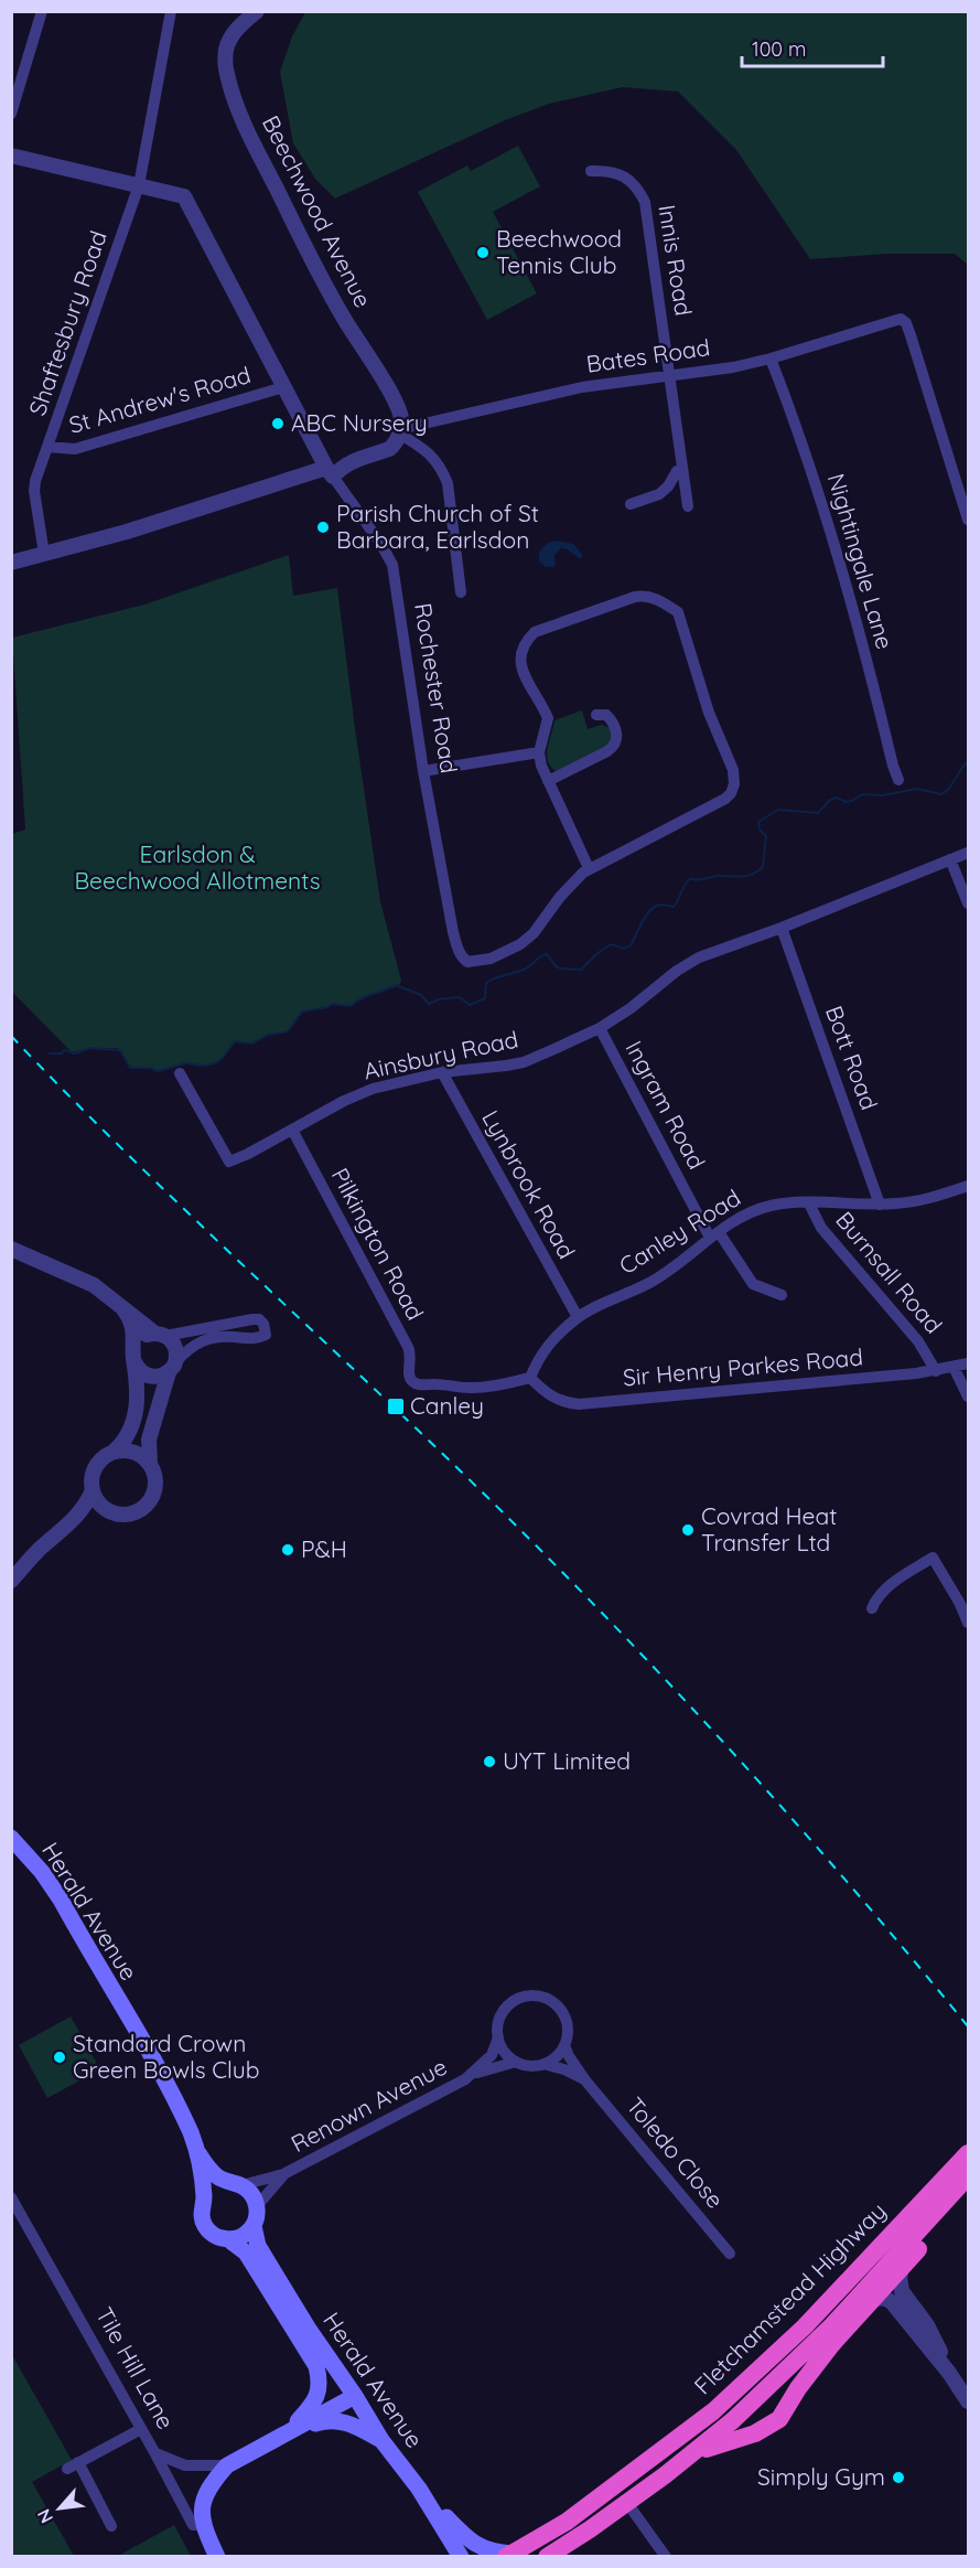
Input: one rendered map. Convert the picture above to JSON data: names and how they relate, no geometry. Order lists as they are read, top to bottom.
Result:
{
  "streets": {
    "highway": ["Fletchamstead Highway"],
    "main road": ["Herald Avenue", "Tile Hill Lane"],
    "street": [
      "Beechwood Avenue",
      "Innis Road",
      "Shaftesbury Road",
      "Bates Road",
      "St Andrew's Road",
      "Nightingale Lane",
      "Rochester Road",
      "Ainsbury Road",
      "Bott Road",
      "Ingram Road",
      "Lynbrook Road",
      "Canley Road",
      "Pilkington Road",
      "Burnsall Road",
      "Sir Henry Parkes Road",
      "Renown Avenue",
      "Toledo Close"
    ]
  },
  "crossings": [
    ["Beechwood Avenue", "Bates Road"],
    ["Innis Road", "Bates Road"],
    ["Shaftesbury Road", "St Andrew's Road"],
    ["Shaftesbury Road", "Rochester Road"],
    ["Bates Road", "Nightingale Lane"],
    ["St Andrew's Road", "Rochester Road"],
    ["Ainsbury Road", "Bott Road"],
    ["Ainsbury Road", "Ingram Road"],
    ["Ainsbury Road", "Lynbrook Road"],
    ["Ainsbury Road", "Pilkington Road"],
    ["Bott Road", "Canley Road"],
    ["Ingram Road", "Canley Road"],
    ["Lynbrook Road", "Canley Road"],
    ["Canley Road", "Pilkington Road"],
    ["Canley Road", "Burnsall Road"],
    ["Canley Road", "Sir Henry Parkes Road"],
    ["Pilkington Road", "Sir Henry Parkes Road"],
    ["Burnsall Road", "Sir Henry Parkes Road"],
    ["Herald Avenue", "Renown Avenue"],
    ["Renown Avenue", "Toledo Close"]
  ],
  "parks": ["Earlsdon & Beechwood Allotments"],
  "places": {
    "other": [
      "Beechwood Tennis Club",
      "ABC Nursery",
      "Parish Church of St Barbara, Earlsdon",
      "Covrad Heat Transfer Ltd",
      "P&H",
      "UYT Limited",
      "Standard Crown Green Bowls Club",
      "Simply Gym"
    ],
    "transit": ["Canley"]
  },
  "scale_bar": "100 m",
  "north": "bottom left"
}
